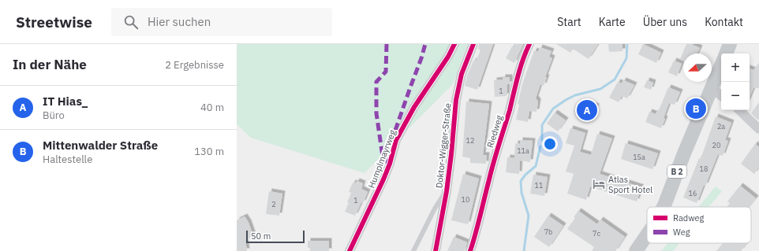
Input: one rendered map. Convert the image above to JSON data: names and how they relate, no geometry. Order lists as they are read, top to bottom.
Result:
{
  "streets": {
    "main road": ["B 2"],
    "street": ["Riedweg", "Doktor-Wigger-Straße", "Humplmayrweg"]
  },
  "places": {
    "hotel": ["Atlas Sport Hotel"]
  },
  "house_numbers": [
    "1",
    "2a",
    "12",
    "20",
    "11a",
    "15a",
    "18",
    "11",
    "16",
    "10",
    "1",
    "2",
    "7b",
    "7c"
  ],
  "legend": ["Radweg", "Weg"],
  "scale_bar": "50 m",
  "north": "left",
  "page": {
    "header": "Streetwise",
    "search": "Hier suchen",
    "nav": [
      "Start",
      "Karte",
      "Über uns",
      "Kontakt"
    ],
    "heading": ["In der Nähe", "2 Ergebnisse"],
    "map_buttons": ["+", "−"],
    "list": [
      {
        "mark": "A",
        "name": "IT Hias_",
        "note": "Büro",
        "value": "40 m"
      },
      {
        "mark": "B",
        "name": "Mittenwalder Straße",
        "note": "Haltestelle",
        "value": "130 m"
      }
    ],
    "pins": ["B", "A"],
    "scale": "50 m"
  }
}
